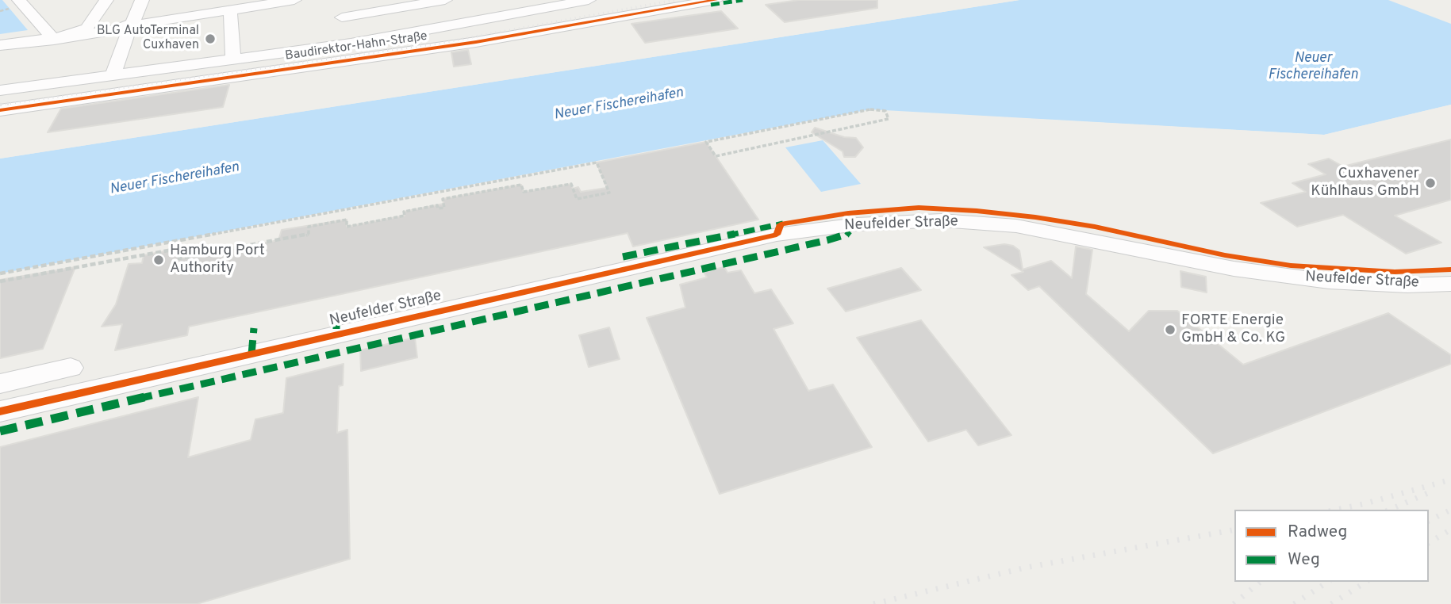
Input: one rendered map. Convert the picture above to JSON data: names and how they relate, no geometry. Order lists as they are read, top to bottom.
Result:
{
  "streets": {
    "street": ["Baudirektor-Hahn-Straße", "Neufelder Straße"]
  },
  "water": ["Neuer Fischereihafen"],
  "places": [
    "BLG AutoTerminal Cuxhaven",
    "Cuxhavener Kühlhaus GmbH",
    "Hamburg Port Authority",
    "FORTE Energie GmbH & Co. KG"
  ],
  "legend": ["Radweg", "Weg"]
}
